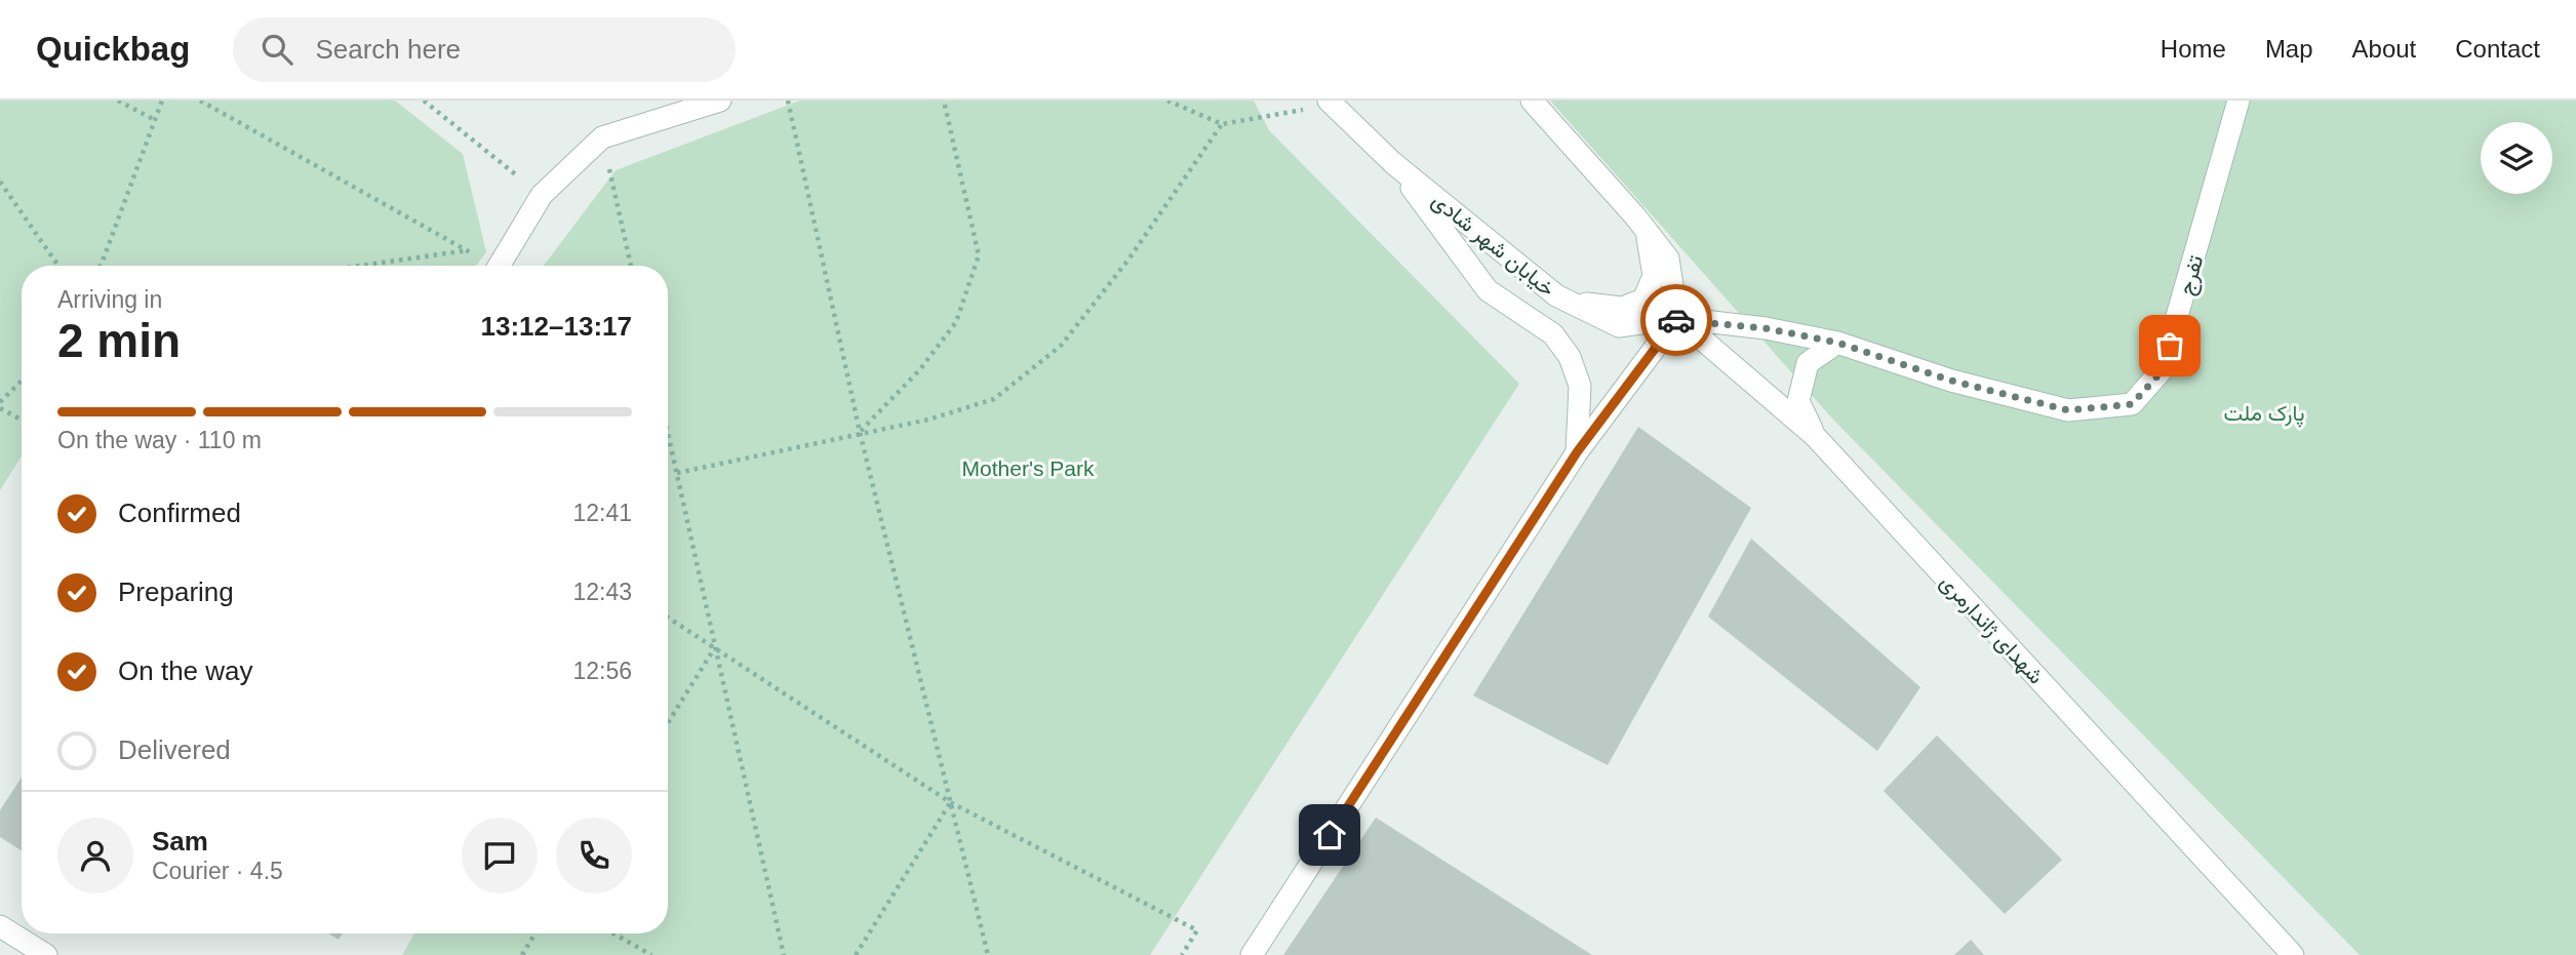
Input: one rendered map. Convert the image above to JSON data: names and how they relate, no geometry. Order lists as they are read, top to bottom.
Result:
{
  "streets": {
    "main road": ["خیابان شهر شادی", "تفرج", "شهدای ژاندارمری"]
  },
  "crossings": [
    ["خیابان شهر شادی", "تفرج"],
    ["خیابان شهر شادی", "شهدای ژاندارمری"],
    ["تفرج", "شهدای ژاندارمری"]
  ],
  "parks": ["پارک ملت", "Mother's Park"],
  "page": {
    "header": "Quickbag",
    "search": "Search here",
    "nav": [
      "Home",
      "Map",
      "About",
      "Contact"
    ],
    "heading": ["2 min", "Arriving in", "13:12–13:17"],
    "panel": ["Sam", "Courier · 4.5"],
    "bar": "On the way · 110 m",
    "list": [
      ["Confirmed", "12:41"],
      ["Preparing", "12:43"],
      ["On the way", "12:56"],
      "Delivered"
    ]
  }
}
